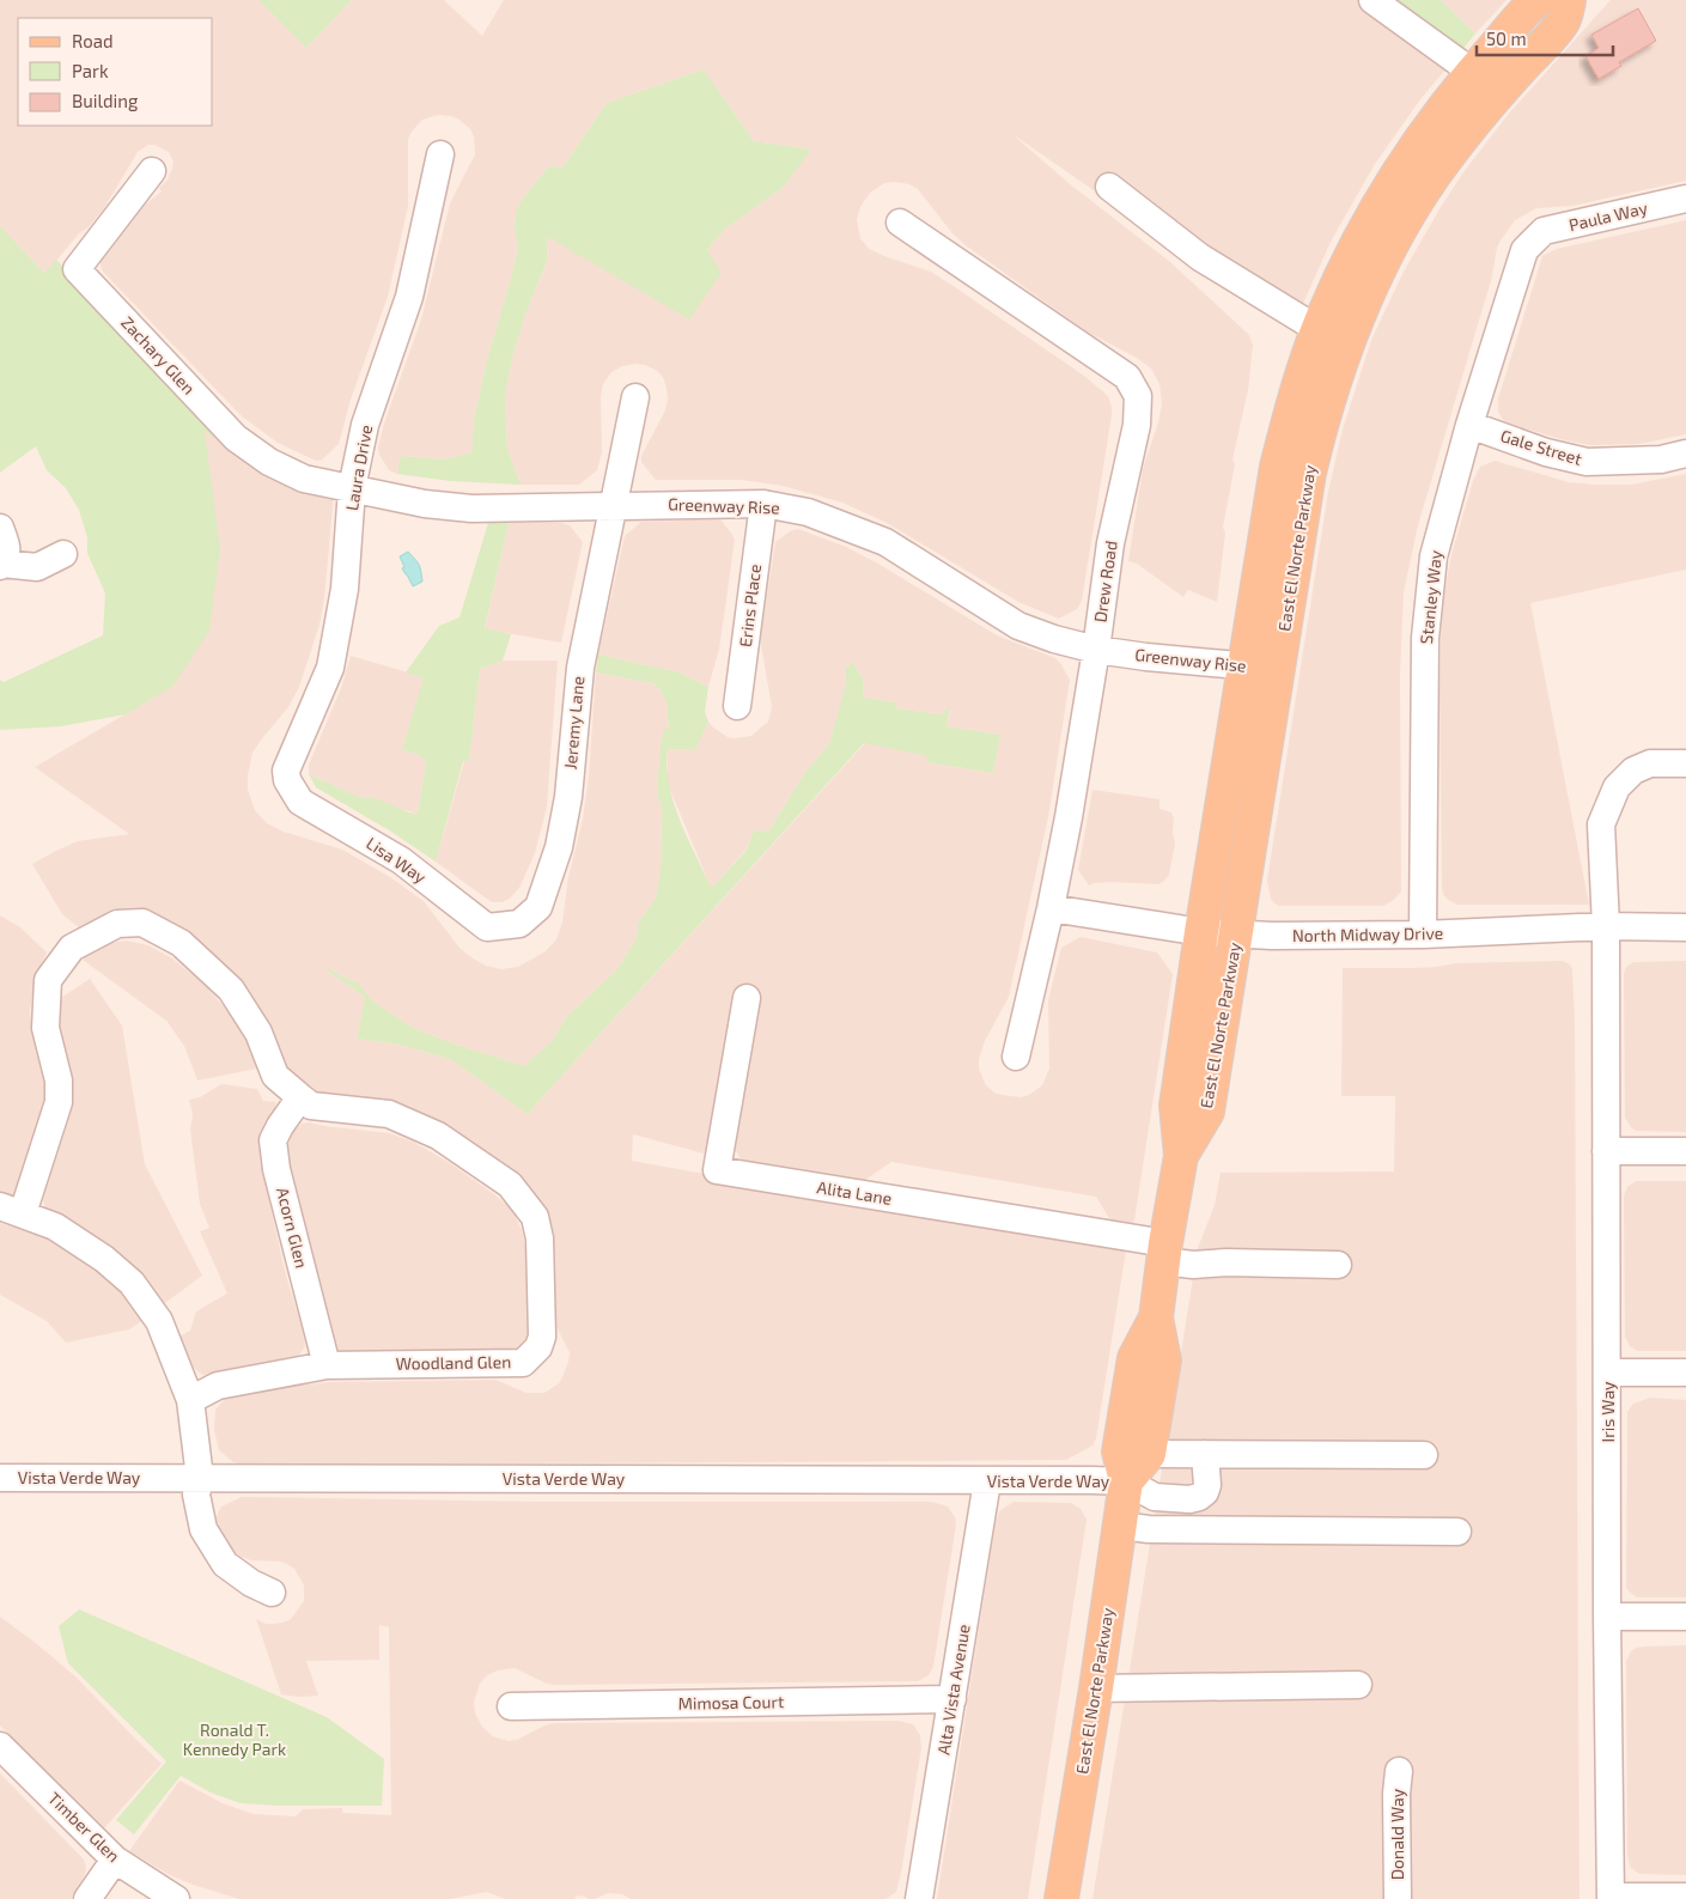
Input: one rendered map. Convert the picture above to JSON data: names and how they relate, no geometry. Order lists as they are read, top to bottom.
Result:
{
  "streets": {
    "main road": ["East El Norte Parkway"],
    "street": [
      "Paula Way",
      "Zachary Glen",
      "Gale Street",
      "Laura Drive",
      "Greenway Rise",
      "Drew Road",
      "Stanley Way",
      "Erins Place",
      "Jeremy Lane",
      "Lisa Way",
      "North Midway Drive",
      "Alita Lane",
      "Acorn Glen",
      "Woodland Glen",
      "Iris Way",
      "Vista Verde Way",
      "Alta Vista Avenue",
      "Mimosa Court",
      "Timber Glen",
      "Donald Way"
    ]
  },
  "crossings": [
    ["Paula Way", "Stanley Way"],
    ["Zachary Glen", "Laura Drive"],
    ["Zachary Glen", "Greenway Rise"],
    ["Gale Street", "Stanley Way"],
    ["Laura Drive", "Greenway Rise"],
    ["Laura Drive", "Lisa Way"],
    ["Greenway Rise", "East El Norte Parkway"],
    ["Greenway Rise", "Drew Road"],
    ["Greenway Rise", "Erins Place"],
    ["Greenway Rise", "Jeremy Lane"],
    ["East El Norte Parkway", "North Midway Drive"],
    ["East El Norte Parkway", "Alita Lane"],
    ["East El Norte Parkway", "Vista Verde Way"],
    ["Drew Road", "North Midway Drive"],
    ["Stanley Way", "North Midway Drive"],
    ["Jeremy Lane", "Lisa Way"],
    ["North Midway Drive", "Iris Way"],
    ["Acorn Glen", "Woodland Glen"],
    ["Vista Verde Way", "Alta Vista Avenue"],
    ["Alta Vista Avenue", "Mimosa Court"]
  ],
  "parks": ["Ronald T. Kennedy Park"],
  "legend": ["Road", "Park", "Building"],
  "scale_bar": "50 m"
}
